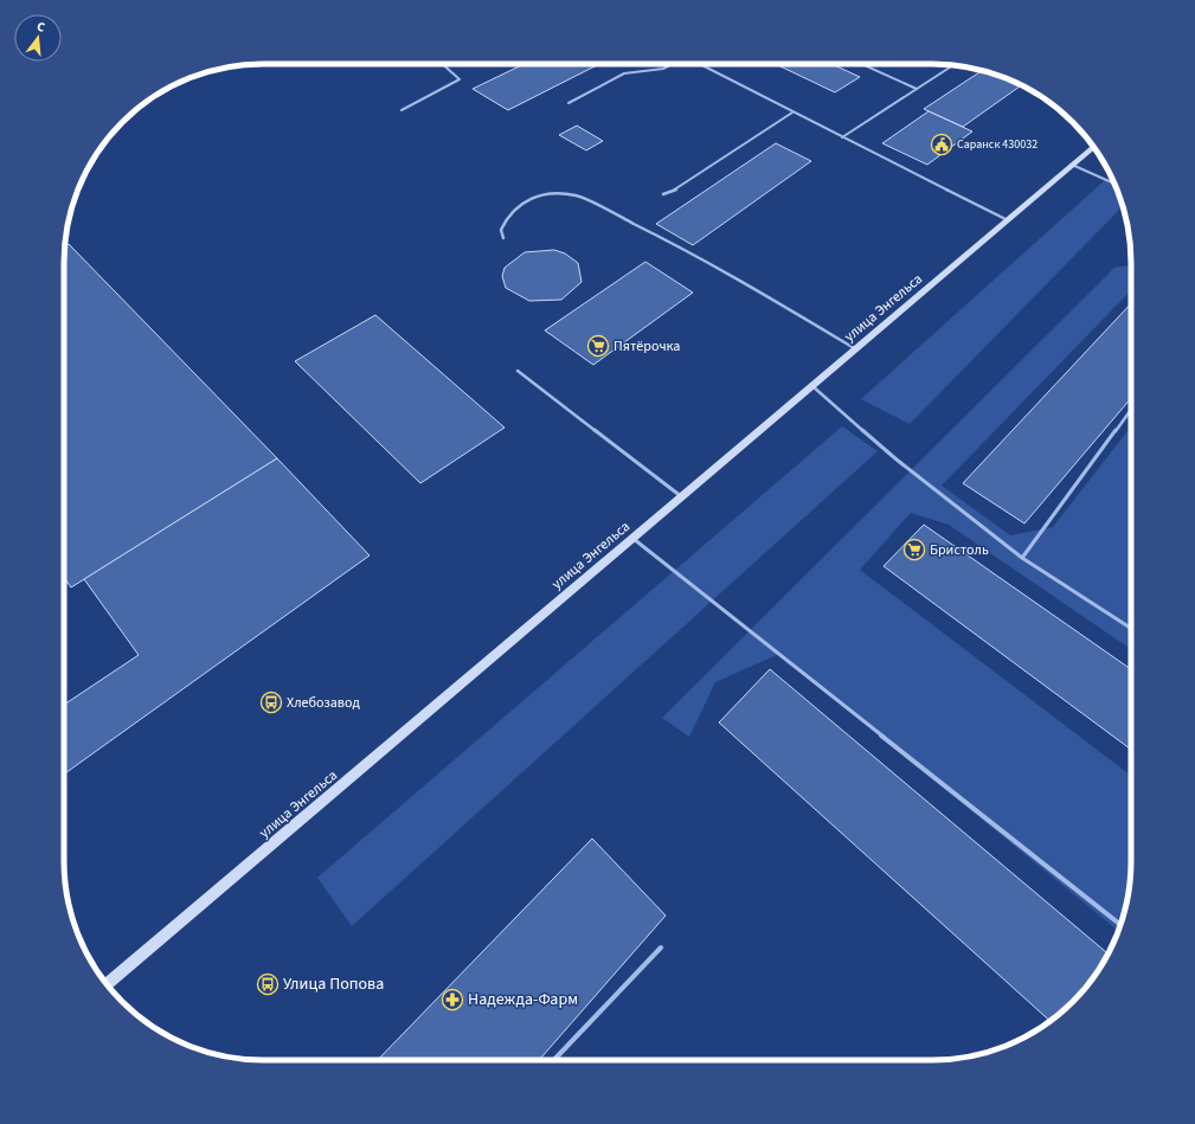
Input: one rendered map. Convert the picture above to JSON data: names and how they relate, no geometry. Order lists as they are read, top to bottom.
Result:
{
  "streets": {
    "main road": ["улица Энгельса"]
  },
  "places": {
    "public building": ["Саранск 430032"],
    "supermarket": ["Пятёрочка", "Бристоль"],
    "bus stop": ["Хлебозавод", "Улица Попова"],
    "pharmacy": ["Надежда-Фарм"]
  },
  "north": "top"
}
